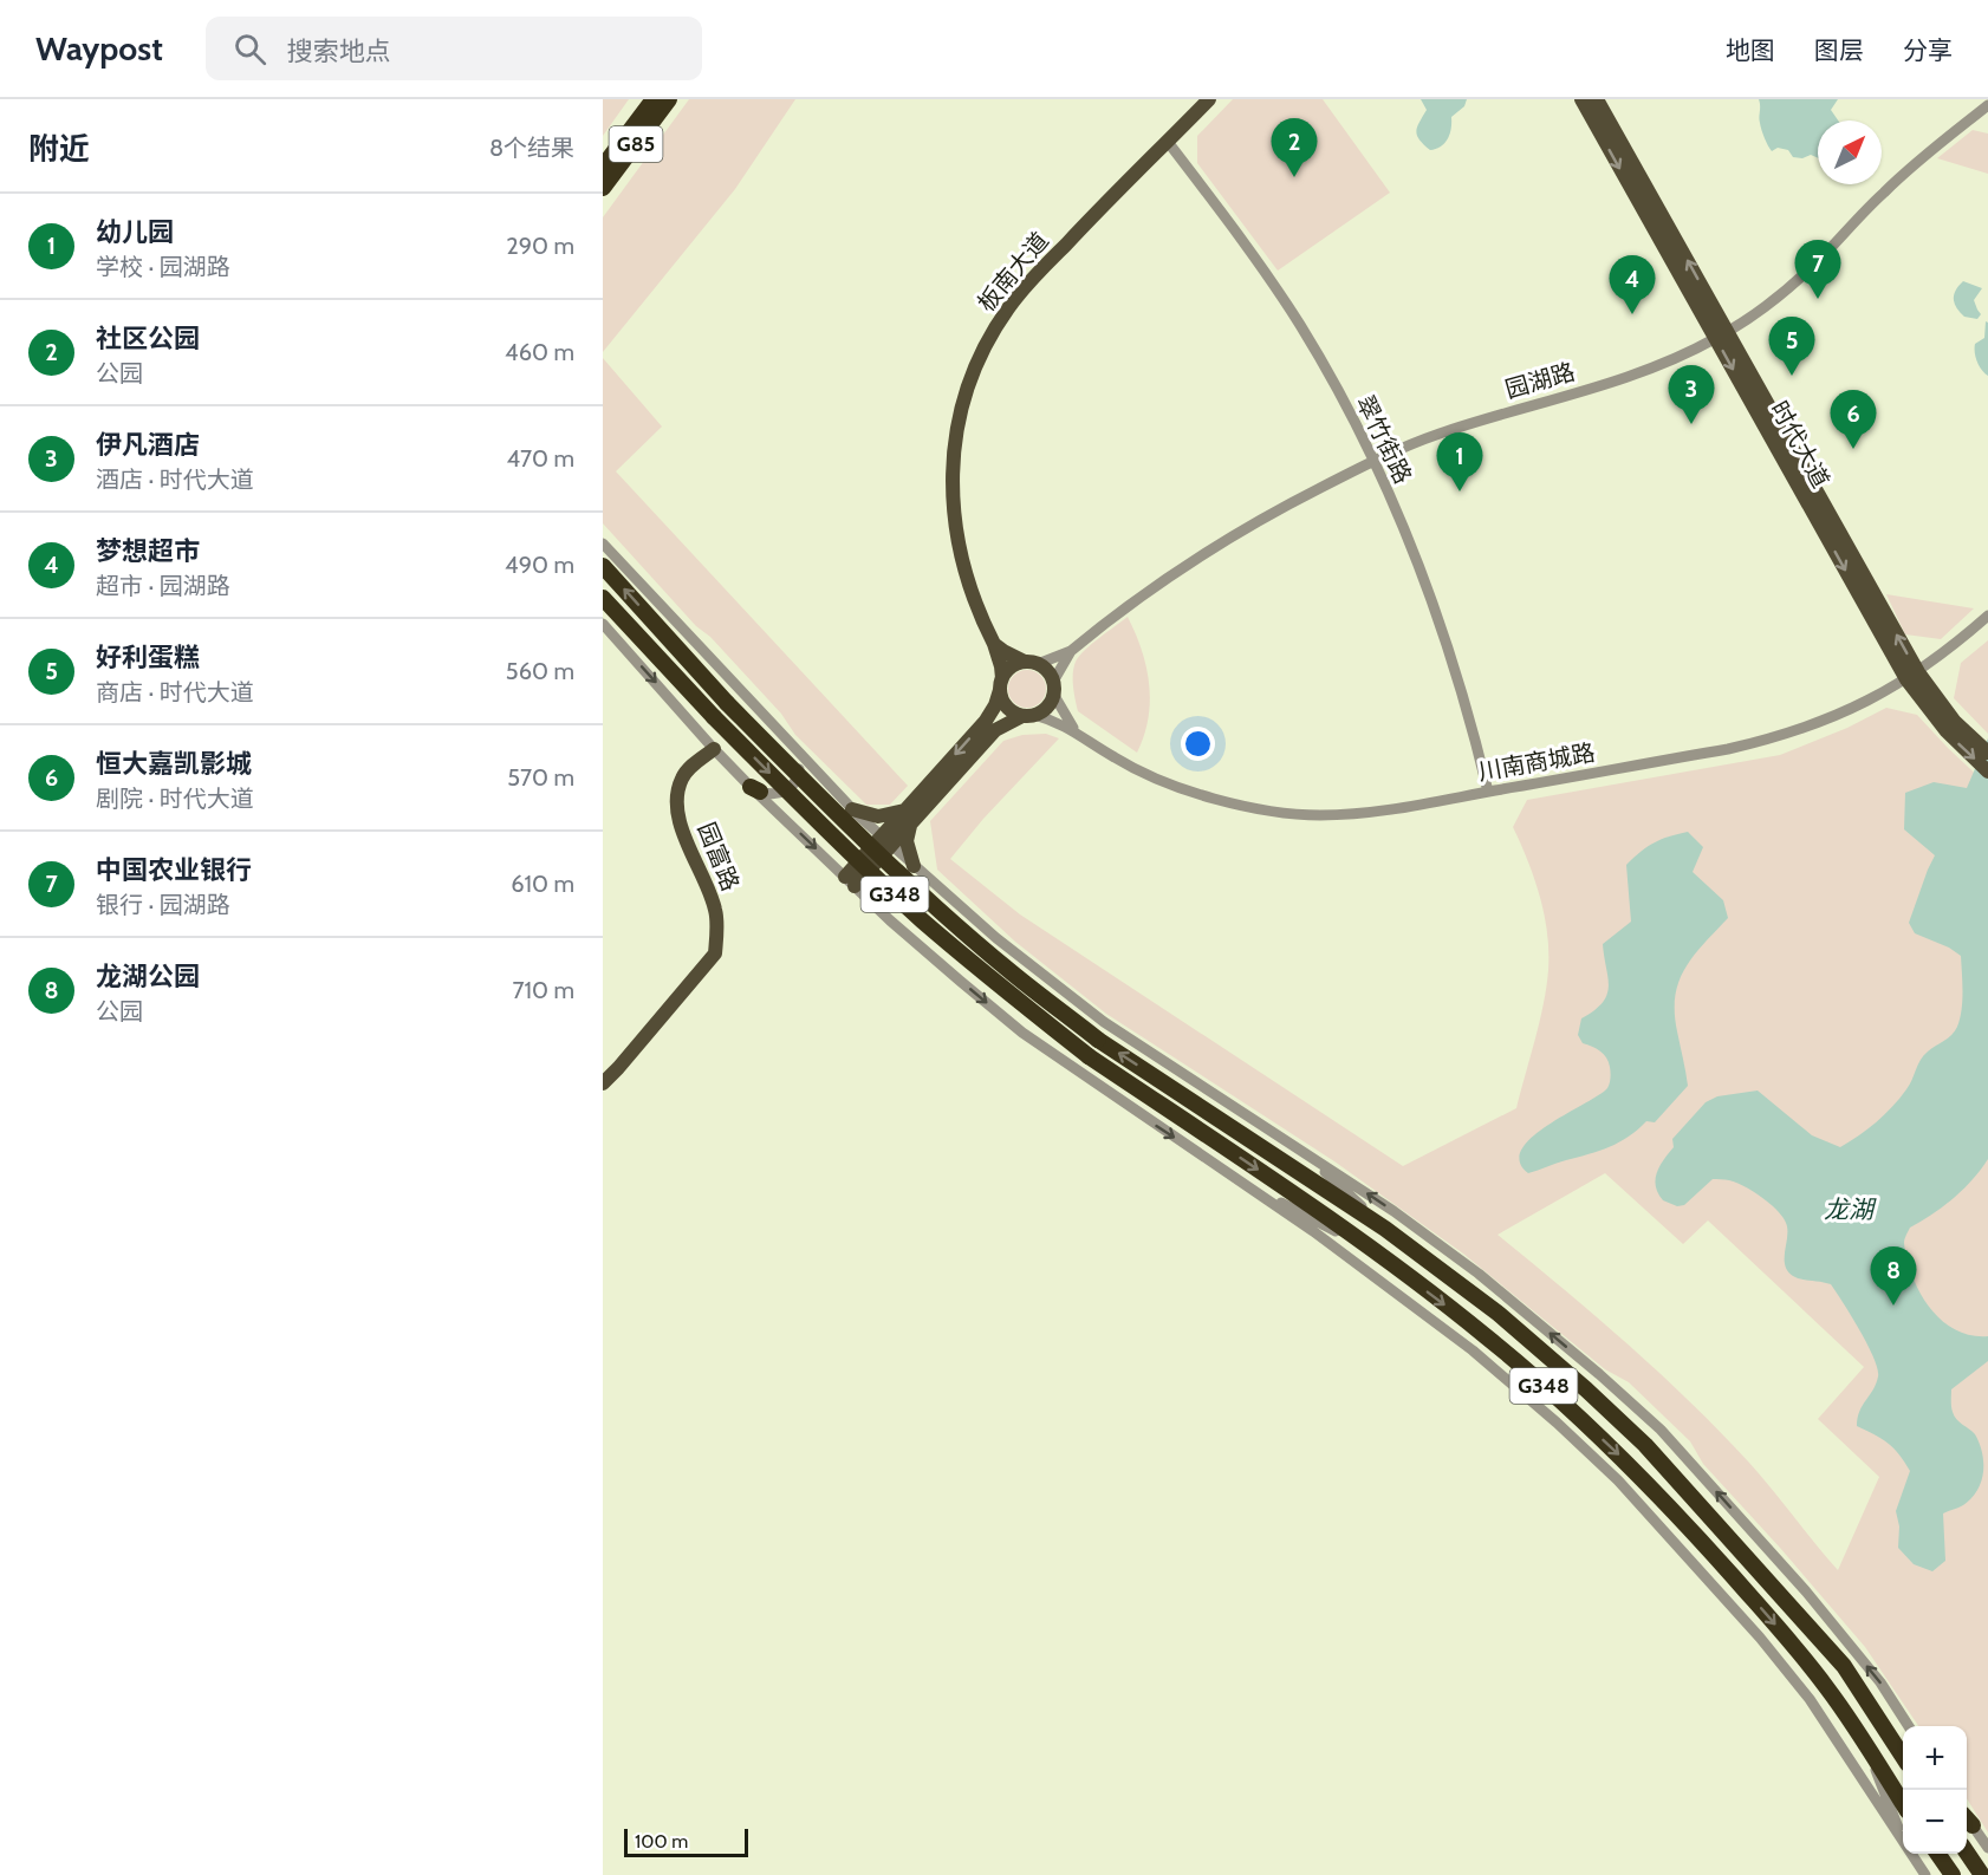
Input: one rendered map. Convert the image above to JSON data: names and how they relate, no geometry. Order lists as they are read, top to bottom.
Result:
{
  "streets": {
    "highway": ["G85", "G348"],
    "main road": ["板南大道", "时代大道", "园富路"],
    "street": ["园湖路", "翠竹街路", "川南商城路"]
  },
  "crossings": [
    ["板南大道", "翠竹街路"],
    ["园湖路", "翠竹街路"],
    ["园湖路", "时代大道"],
    ["翠竹街路", "川南商城路"],
    ["时代大道", "川南商城路"]
  ],
  "water": ["龙湖"],
  "scale_bar": "100 m",
  "north": "top right",
  "page": {
    "header": "Waypost",
    "search": "搜索地点",
    "nav": ["地图", "图层", "分享"],
    "heading": ["附近", "8个结果"],
    "pins": [
      "2",
      "7",
      "4",
      "5",
      "3",
      "6",
      "1",
      "8"
    ],
    "list": [
      {
        "mark": "1",
        "name": "幼儿园",
        "note": "学校 · 园湖路",
        "value": "290 m"
      },
      {
        "mark": "2",
        "name": "社区公园",
        "note": "公园",
        "value": "460 m"
      },
      {
        "mark": "3",
        "name": "伊凡酒店",
        "note": "酒店 · 时代大道",
        "value": "470 m"
      },
      {
        "mark": "4",
        "name": "梦想超市",
        "note": "超市 · 园湖路",
        "value": "490 m"
      },
      {
        "mark": "5",
        "name": "好利蛋糕",
        "note": "商店 · 时代大道",
        "value": "560 m"
      },
      {
        "mark": "6",
        "name": "恒大嘉凯影城",
        "note": "剧院 · 时代大道",
        "value": "570 m"
      },
      {
        "mark": "7",
        "name": "中国农业银行",
        "note": "银行 · 园湖路",
        "value": "610 m"
      },
      {
        "mark": "8",
        "name": "龙湖公园",
        "note": "公园",
        "value": "710 m"
      }
    ],
    "map_buttons": ["+", "−"],
    "scale": "100 m"
  }
}
